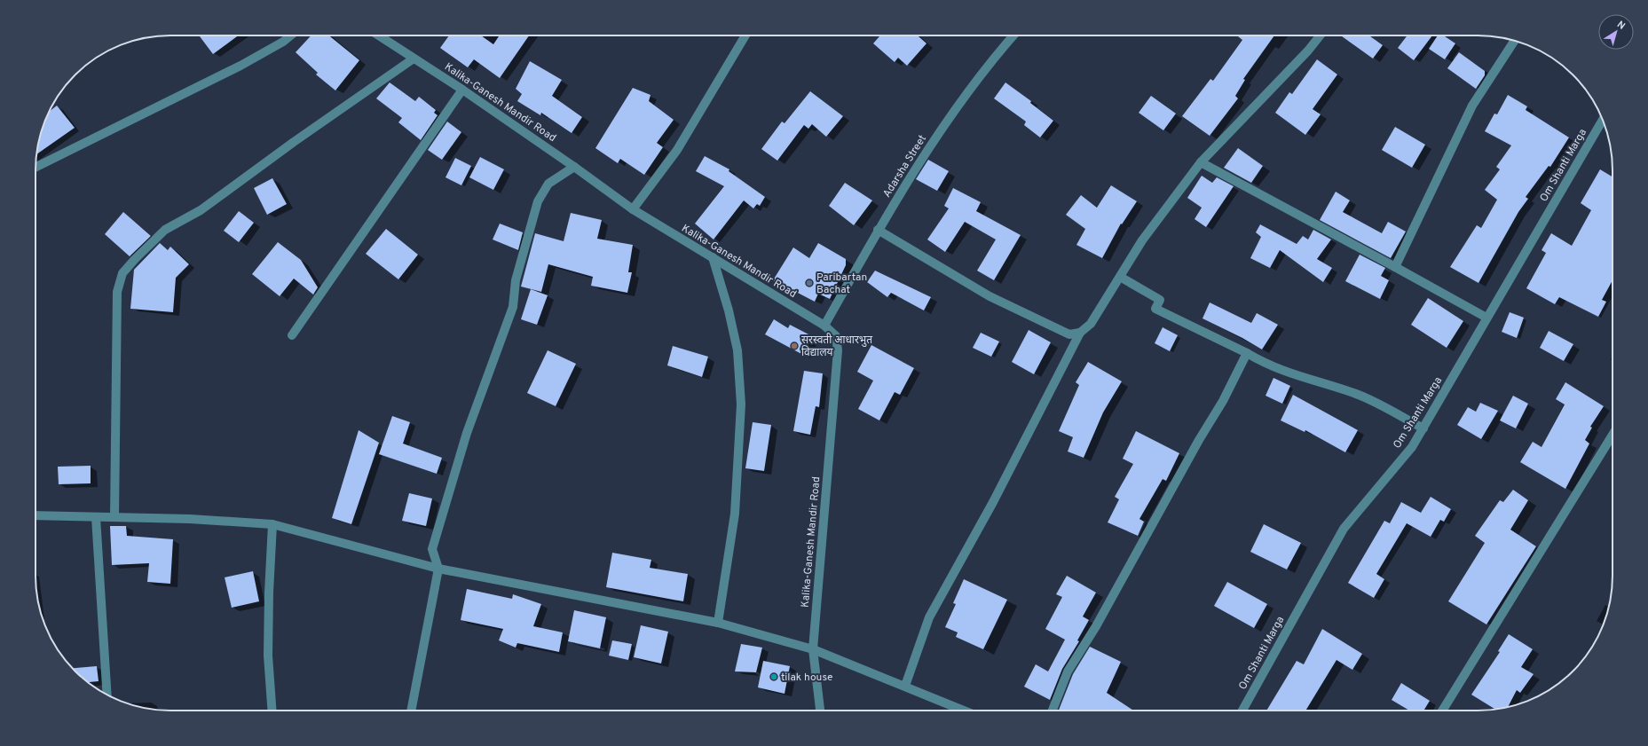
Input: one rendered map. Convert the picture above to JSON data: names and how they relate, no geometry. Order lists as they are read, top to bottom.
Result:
{
  "streets": {
    "street": ["Kalika-Ganesh Mandir Road", "Om Shanti Marga", "Adarsha Street"]
  },
  "crossings": [
    ["Kalika-Ganesh Mandir Road", "Adarsha Street"]
  ],
  "places": ["Paribartan Bachat", "सरस्वती आधारभुत विद्यालय", "tilak house"],
  "north": "top right"
}
